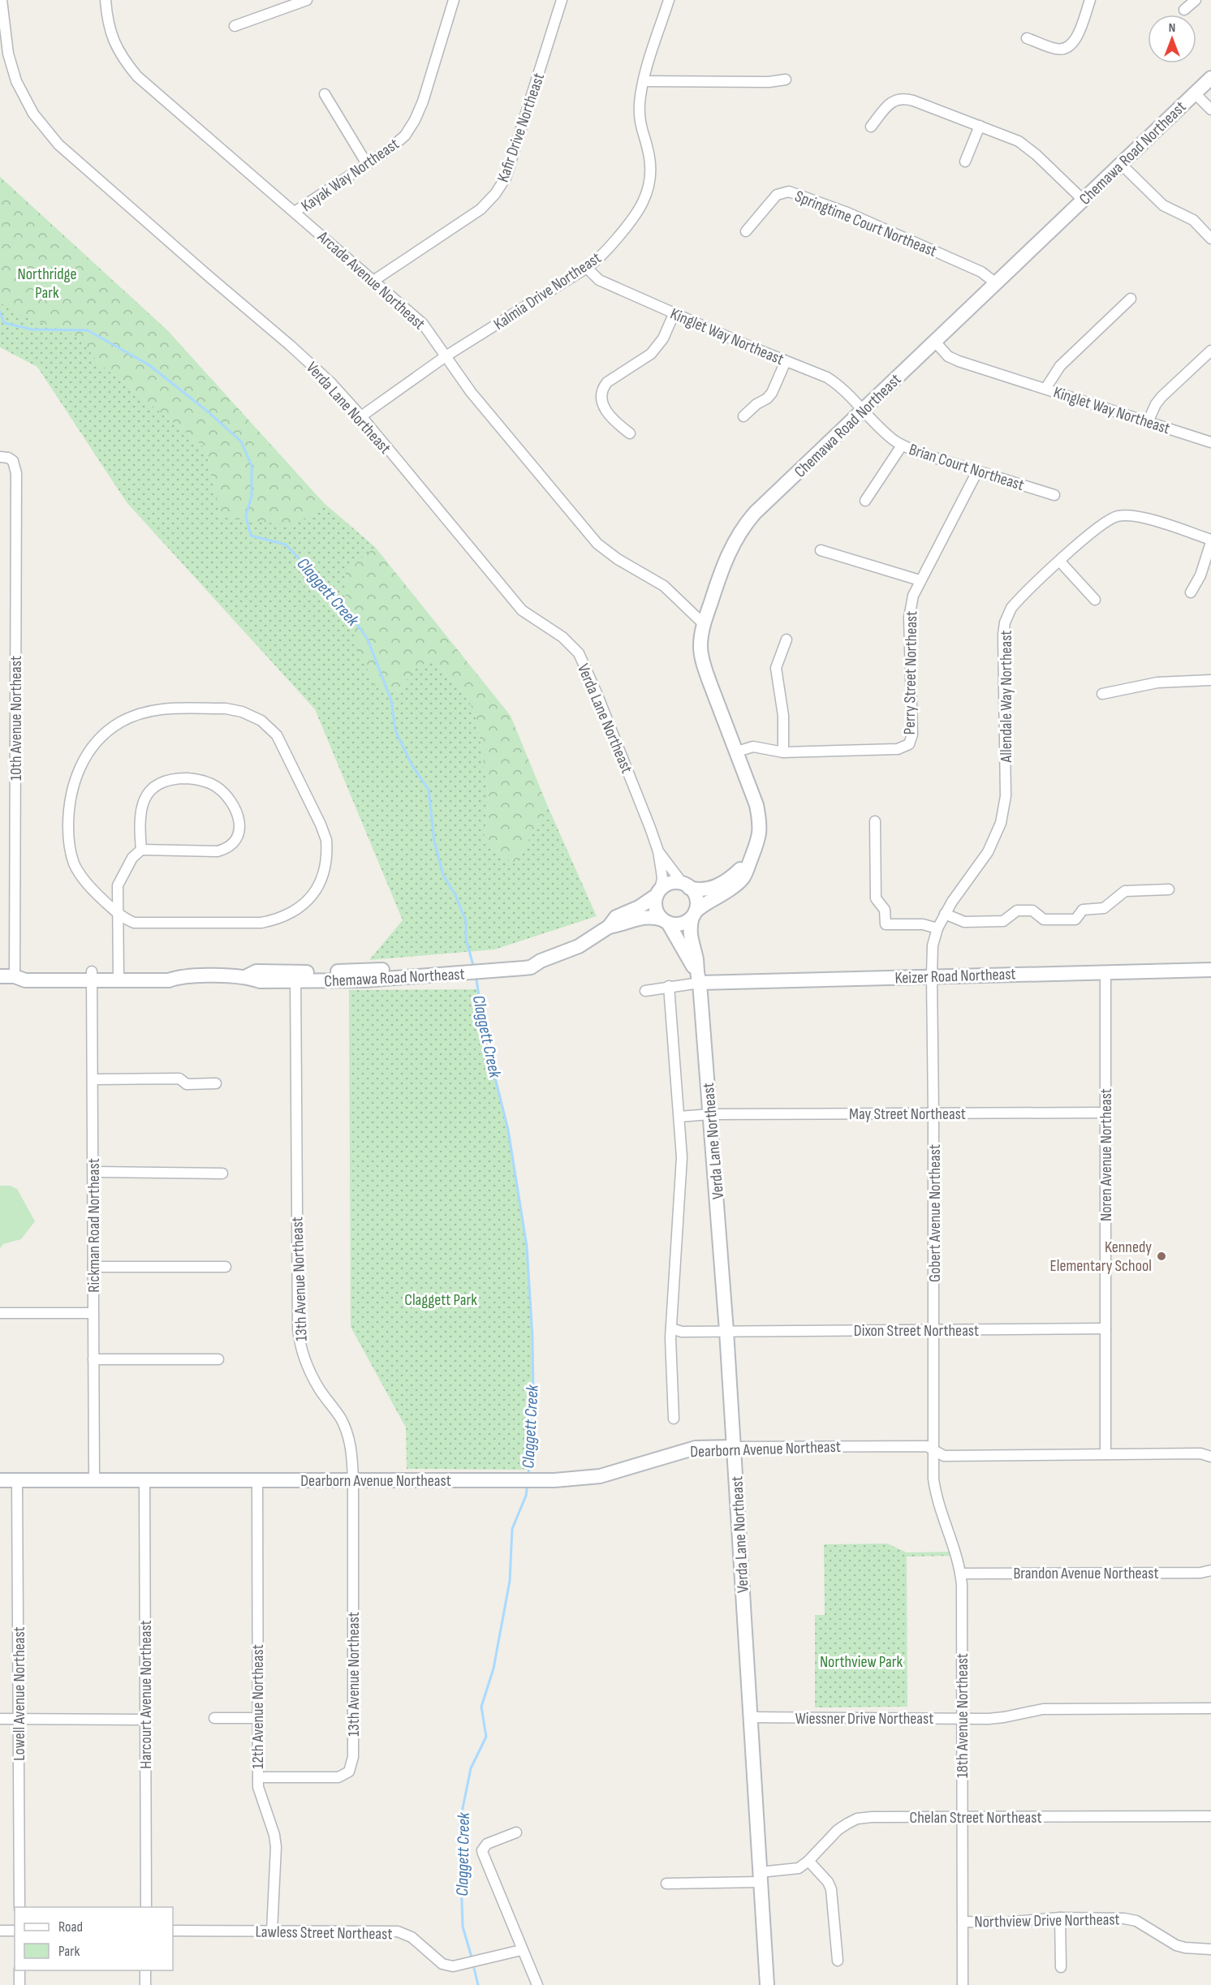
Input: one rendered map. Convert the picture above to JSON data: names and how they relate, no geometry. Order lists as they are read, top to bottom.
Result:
{
  "streets": {
    "street": [
      "Kafir Drive Northeast",
      "Chemawa Road Northeast",
      "Kayak Way Northeast",
      "Springtime Court Northeast",
      "Arcade Avenue Northeast",
      "Kalmia Drive Northeast",
      "Kinglet Way Northeast",
      "Verda Lane Northeast",
      "Brian Court Northeast",
      "Perry Street Northeast",
      "Allendale Way Northeast",
      "10th Avenue Northeast",
      "Keizer Road Northeast",
      "May Street Northeast",
      "Noren Avenue Northeast",
      "Gobert Avenue Northeast",
      "Rickman Road Northeast",
      "13th Avenue Northeast",
      "Dixon Street Northeast",
      "Dearborn Avenue Northeast",
      "Brandon Avenue Northeast",
      "Lowell Avenue Northeast",
      "Harcourt Avenue Northeast",
      "12th Avenue Northeast",
      "18th Avenue Northeast",
      "Wiessner Drive Northeast",
      "Chelan Street Northeast",
      "Northview Drive Northeast",
      "Lawless Street Northeast"
    ]
  },
  "crossings": [
    ["Kafir Drive Northeast", "Arcade Avenue Northeast"],
    ["Chemawa Road Northeast", "Springtime Court Northeast"],
    ["Chemawa Road Northeast", "Arcade Avenue Northeast"],
    ["Chemawa Road Northeast", "Kinglet Way Northeast"],
    ["Chemawa Road Northeast", "Verda Lane Northeast"],
    ["Chemawa Road Northeast", "Brian Court Northeast"],
    ["Chemawa Road Northeast", "10th Avenue Northeast"],
    ["Chemawa Road Northeast", "Rickman Road Northeast"],
    ["Chemawa Road Northeast", "13th Avenue Northeast"],
    ["Kayak Way Northeast", "Arcade Avenue Northeast"],
    ["Arcade Avenue Northeast", "Kalmia Drive Northeast"],
    ["Kalmia Drive Northeast", "Kinglet Way Northeast"],
    ["Kalmia Drive Northeast", "Verda Lane Northeast"],
    ["Kinglet Way Northeast", "Brian Court Northeast"],
    ["Verda Lane Northeast", "Keizer Road Northeast"],
    ["Verda Lane Northeast", "May Street Northeast"],
    ["Verda Lane Northeast", "Dixon Street Northeast"],
    ["Verda Lane Northeast", "Dearborn Avenue Northeast"],
    ["Verda Lane Northeast", "Wiessner Drive Northeast"],
    ["Verda Lane Northeast", "Chelan Street Northeast"],
    ["Brian Court Northeast", "Perry Street Northeast"],
    ["Allendale Way Northeast", "Keizer Road Northeast"],
    ["Allendale Way Northeast", "Gobert Avenue Northeast"],
    ["Keizer Road Northeast", "Noren Avenue Northeast"],
    ["Keizer Road Northeast", "Gobert Avenue Northeast"],
    ["May Street Northeast", "Noren Avenue Northeast"],
    ["May Street Northeast", "Gobert Avenue Northeast"],
    ["Noren Avenue Northeast", "Dixon Street Northeast"],
    ["Noren Avenue Northeast", "Dearborn Avenue Northeast"],
    ["Gobert Avenue Northeast", "Dixon Street Northeast"],
    ["Gobert Avenue Northeast", "Dearborn Avenue Northeast"],
    ["Gobert Avenue Northeast", "18th Avenue Northeast"],
    ["Rickman Road Northeast", "Dearborn Avenue Northeast"],
    ["13th Avenue Northeast", "Dearborn Avenue Northeast"],
    ["13th Avenue Northeast", "12th Avenue Northeast"],
    ["Dearborn Avenue Northeast", "Lowell Avenue Northeast"],
    ["Dearborn Avenue Northeast", "Harcourt Avenue Northeast"],
    ["Dearborn Avenue Northeast", "12th Avenue Northeast"],
    ["Dearborn Avenue Northeast", "18th Avenue Northeast"],
    ["Brandon Avenue Northeast", "18th Avenue Northeast"],
    ["12th Avenue Northeast", "Lawless Street Northeast"],
    ["18th Avenue Northeast", "Wiessner Drive Northeast"],
    ["18th Avenue Northeast", "Chelan Street Northeast"],
    ["18th Avenue Northeast", "Northview Drive Northeast"]
  ],
  "water": ["Claggett Creek"],
  "parks": ["Northridge Park", "Claggett Park", "Northview Park"],
  "places": ["Kennedy Elementary School"],
  "legend": ["Road", "Park"],
  "north": "top"
}
